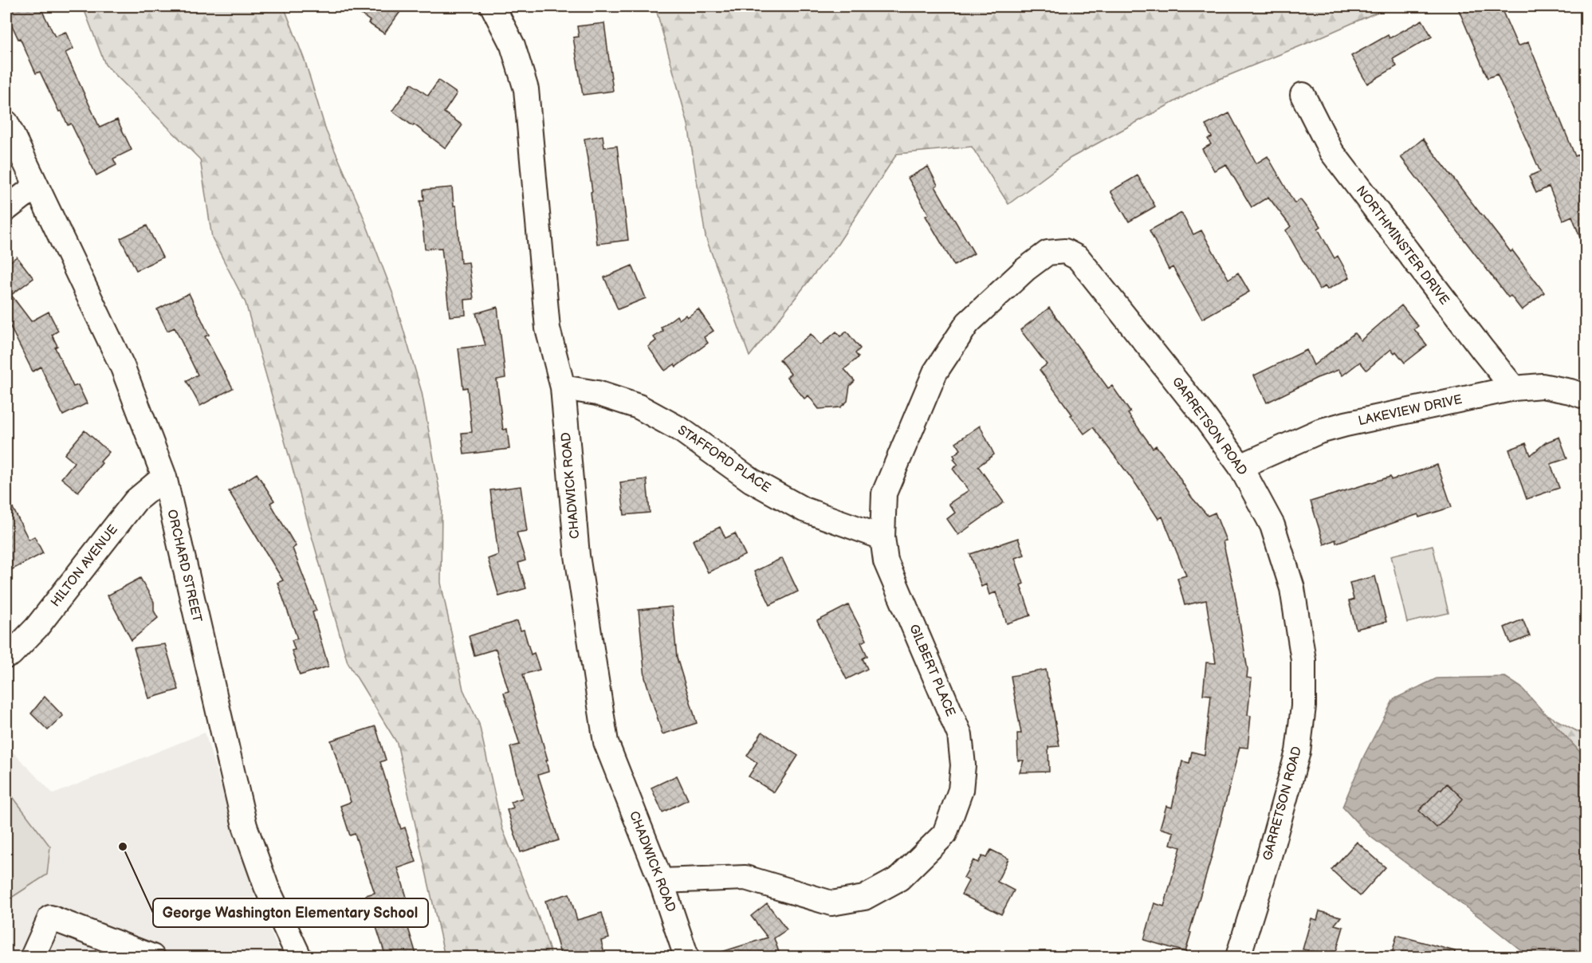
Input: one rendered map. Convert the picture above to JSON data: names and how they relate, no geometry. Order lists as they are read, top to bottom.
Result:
{
  "streets": {
    "street": [
      "NORTHMINSTER DRIVE",
      "LAKEVIEW DRIVE",
      "GARRETSON ROAD",
      "STAFFORD PLACE",
      "CHADWICK ROAD",
      "HILTON AVENUE",
      "ORCHARD STREET",
      "GILBERT PLACE"
    ]
  },
  "crossings": [
    ["NORTHMINSTER DRIVE", "LAKEVIEW DRIVE"],
    ["LAKEVIEW DRIVE", "GARRETSON ROAD"],
    ["GARRETSON ROAD", "GILBERT PLACE"],
    ["STAFFORD PLACE", "CHADWICK ROAD"],
    ["STAFFORD PLACE", "GILBERT PLACE"],
    ["CHADWICK ROAD", "GILBERT PLACE"],
    ["HILTON AVENUE", "ORCHARD STREET"]
  ],
  "places": ["George Washington Elementary School"]
}
